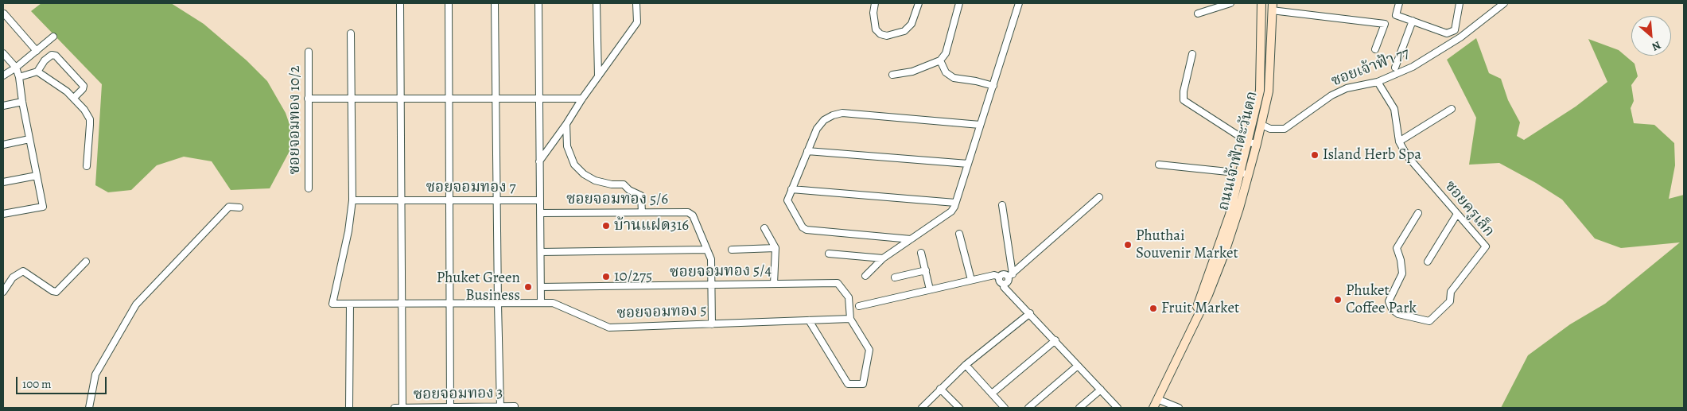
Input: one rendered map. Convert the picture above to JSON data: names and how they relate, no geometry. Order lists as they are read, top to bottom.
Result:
{
  "streets": {
    "main road": ["ถนนเจ้าฟ้าตะวันตก"],
    "street": [
      "ซอยเจ้าฟ้า 77",
      "ซอยจอมทอง 10/2",
      "ซอยจอมทอง 7",
      "ซอยจอมทอง 5/6",
      "ซอยครูเล็ก",
      "ซอยจอมทอง 5/4",
      "ซอยจอมทอง 5",
      "ซอยจอมทอง 3"
    ]
  },
  "crossings": [
    ["ซอยเจ้าฟ้า 77", "ถนนเจ้าฟ้าตะวันตก"],
    ["ซอยเจ้าฟ้า 77", "ซอยครูเล็ก"],
    ["ซอยจอมทอง 7", "ซอยจอมทอง 5"],
    ["ซอยจอมทอง 5/4", "ซอยจอมทอง 5"]
  ],
  "places": [
    "Island Herb Spa",
    "บ้านแฝด316",
    "Phuthai Souvenir Market",
    "10/275",
    "Phuket Green Business",
    "Phuket Coffee Park",
    "Fruit Market"
  ],
  "scale_bar": "100 m",
  "north": "bottom right"
}
